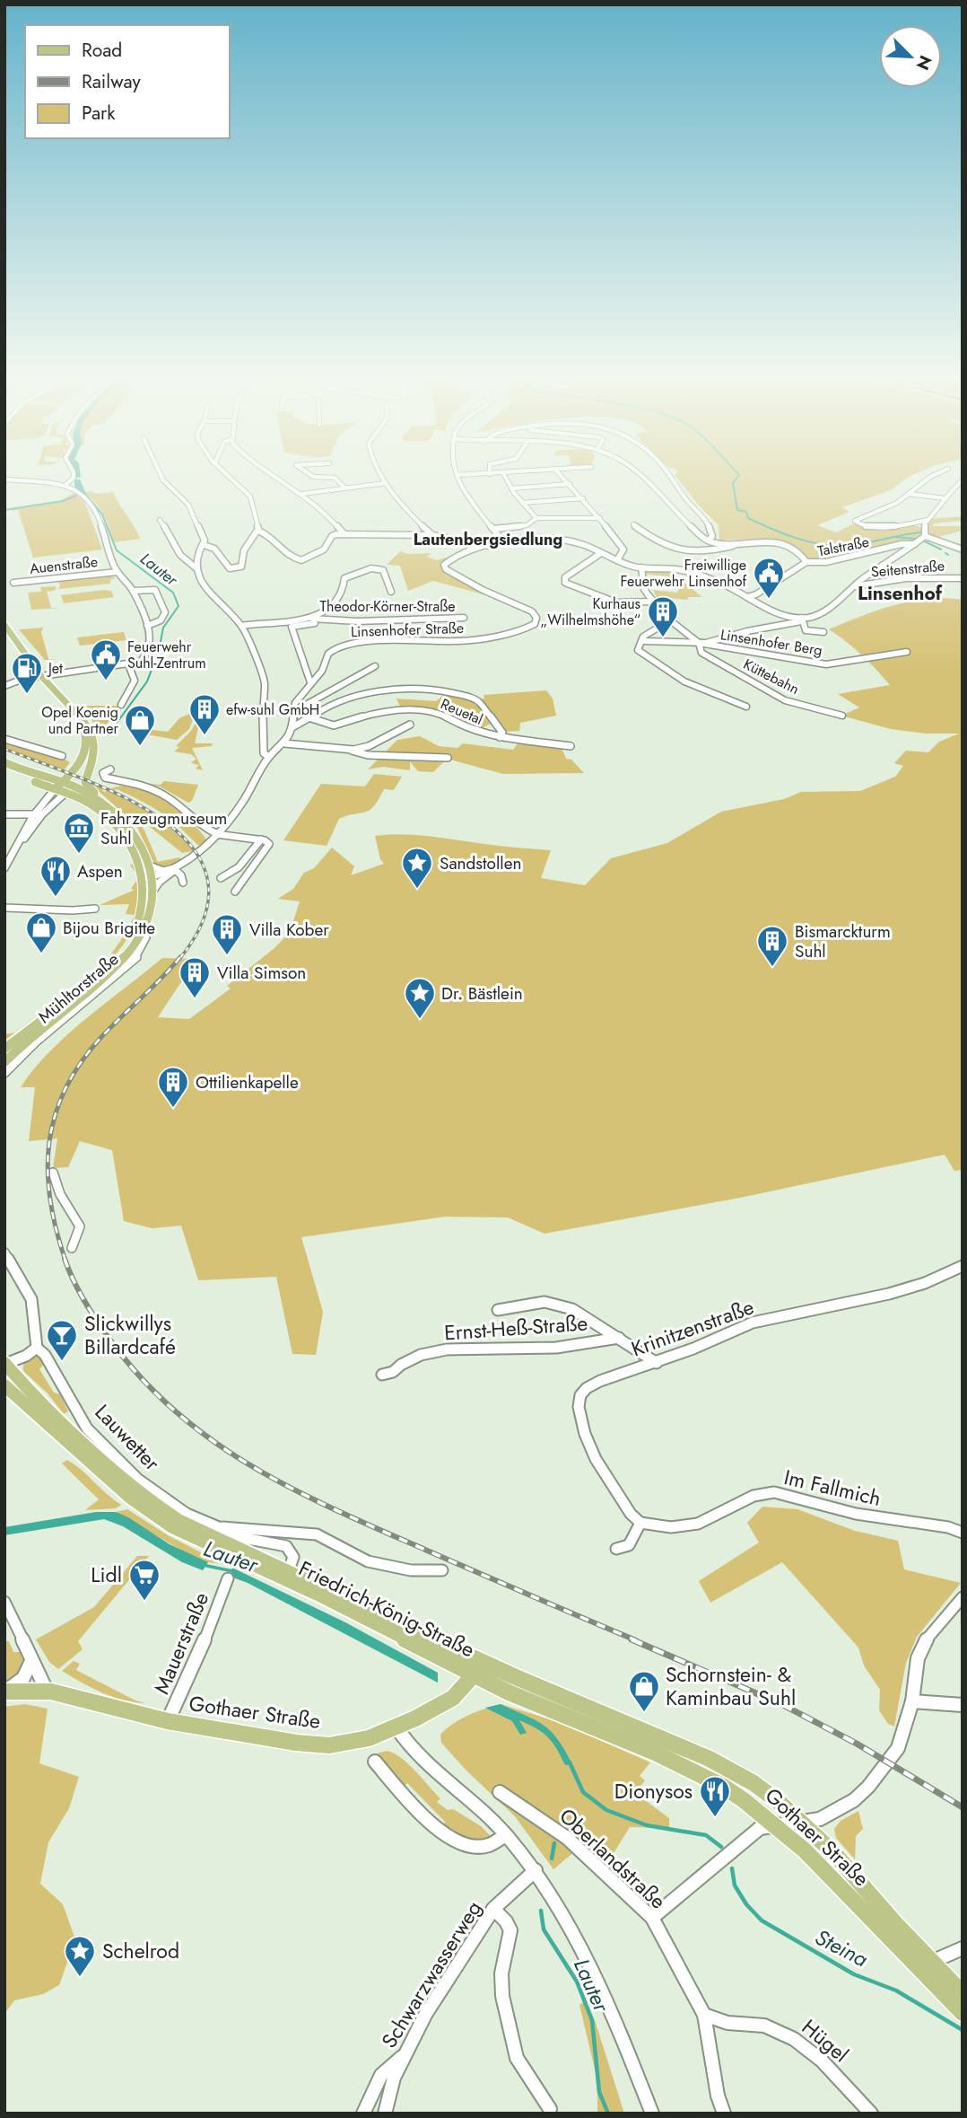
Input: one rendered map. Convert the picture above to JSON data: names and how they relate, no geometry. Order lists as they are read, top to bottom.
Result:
{
  "streets": {
    "main road": ["Friedrich-König-Straße", "Gothaer Straße"],
    "street": [
      "Talstraße",
      "Auenstraße",
      "Seitenstraße",
      "Theodor-Körner-Straße",
      "Linsenhofer Straße",
      "Linsenhofer Berg",
      "Küttebahn",
      "Reuetal",
      "Ernst-Heß-Straße",
      "Krinitzenstraße",
      "Lauwetter",
      "Im Fallmich",
      "Mauerstraße",
      "Oberlandstraße",
      "Schwarzwasserweg",
      "Hügel"
    ]
  },
  "crossings": [
    ["Talstraße", "Linsenhofer Straße"],
    ["Linsenhofer Straße", "Linsenhofer Berg"],
    ["Linsenhofer Straße", "Küttebahn"],
    ["Linsenhofer Berg", "Küttebahn"],
    ["Ernst-Heß-Straße", "Krinitzenstraße"],
    ["Krinitzenstraße", "Im Fallmich"],
    ["Lauwetter", "Friedrich-König-Straße"],
    ["Friedrich-König-Straße", "Gothaer Straße"],
    ["Mauerstraße", "Gothaer Straße"],
    ["Oberlandstraße", "Hügel"]
  ],
  "districts": ["Lautenbergsiedlung", "Linsenhof"],
  "water": ["Lauter", "Steina"],
  "places": {
    "public building": ["Freiwillige Feuerwehr Linsenhof", "Feuerwehr Suhl-Zentrum"],
    "building": [
      "Kurhaus „Wilhelmshöhe“",
      "efw-suhl GmbH",
      "Villa Kober",
      "Bismarckturm Suhl",
      "Villa Simson",
      "Ottilienkapelle"
    ],
    "fuel station": ["Jet"],
    "shop": ["Opel Koenig und Partner", "Bijou Brigitte", "Schornstein- & Kaminbau Suhl"],
    "museum": ["Fahrzeugmuseum Suhl"],
    "place": ["Sandstollen", "Dr. Bästlein", "Schelrod"],
    "restaurant": ["Aspen", "Dionysos"],
    "bar": ["Slickwillys Billardcafé"],
    "supermarket": ["Lidl"]
  },
  "legend": ["Road", "Railway", "Park"],
  "north": "bottom right"
}
